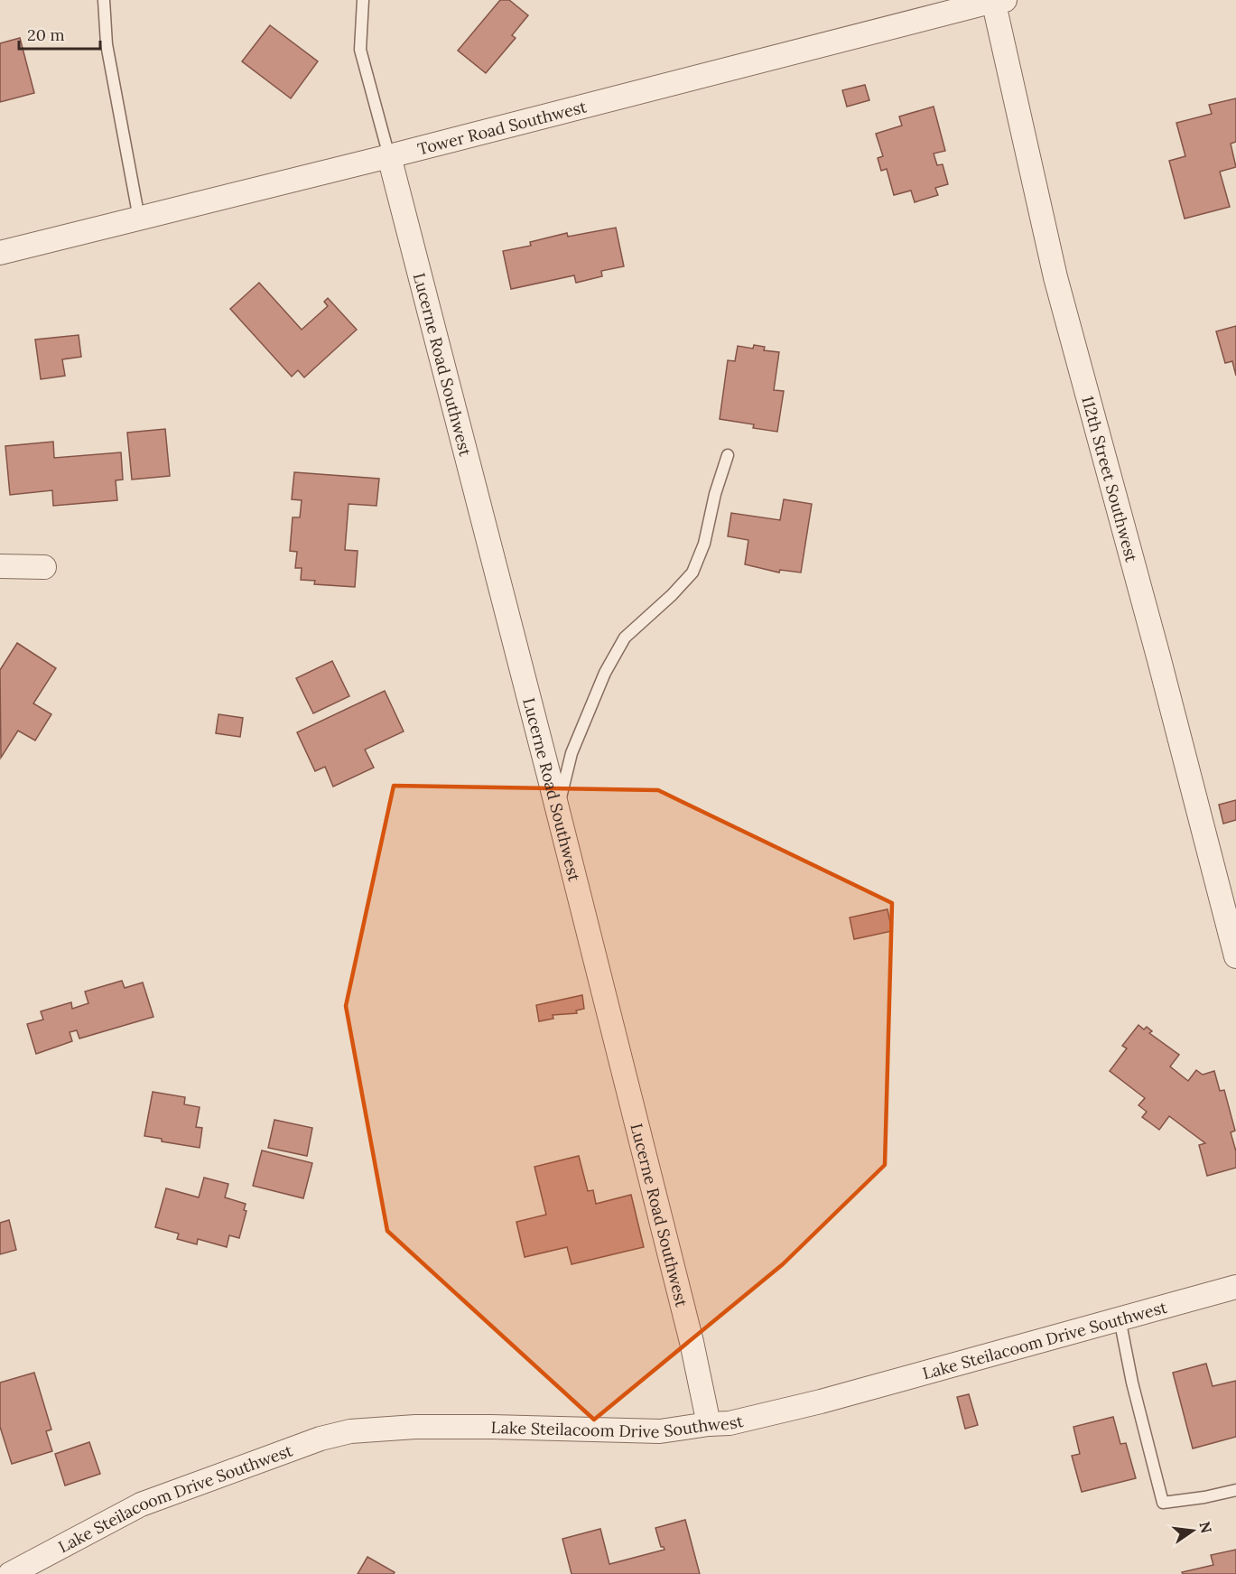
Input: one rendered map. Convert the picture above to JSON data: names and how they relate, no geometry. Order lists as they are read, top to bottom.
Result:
{
  "streets": {
    "street": [
      "Tower Road Southwest",
      "Lucerne Road Southwest",
      "112th Street Southwest",
      "Lake Steilacoom Drive Southwest"
    ]
  },
  "crossings": [
    ["Tower Road Southwest", "Lucerne Road Southwest"],
    ["Tower Road Southwest", "112th Street Southwest"],
    ["Lucerne Road Southwest", "Lake Steilacoom Drive Southwest"]
  ],
  "scale_bar": "20 m",
  "north": "right"
}
